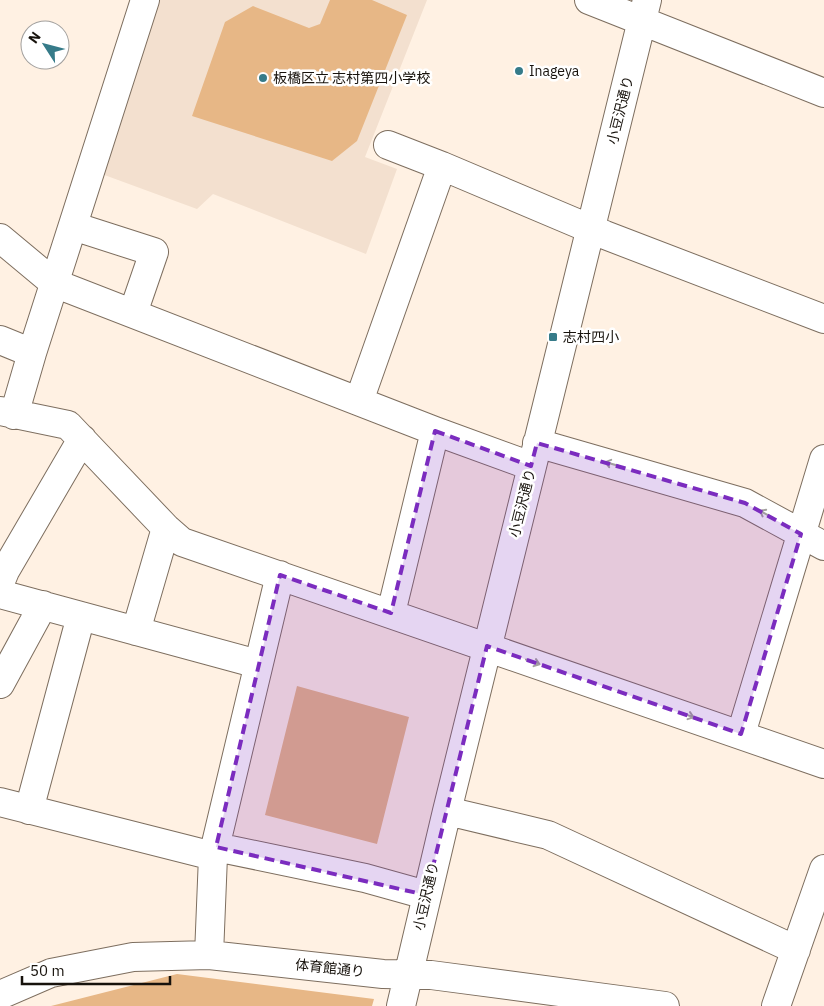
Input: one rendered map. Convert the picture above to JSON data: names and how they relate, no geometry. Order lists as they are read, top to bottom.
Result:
{
  "streets": {
    "street": ["小豆沢通り", "体育館通り"]
  },
  "crossings": [
    ["小豆沢通り", "体育館通り"]
  ],
  "places": {
    "other": ["Inageya", "板橋区立 志村第四小学校"],
    "transit": ["志村四小"]
  },
  "scale_bar": "50 m",
  "north": "top left"
}
